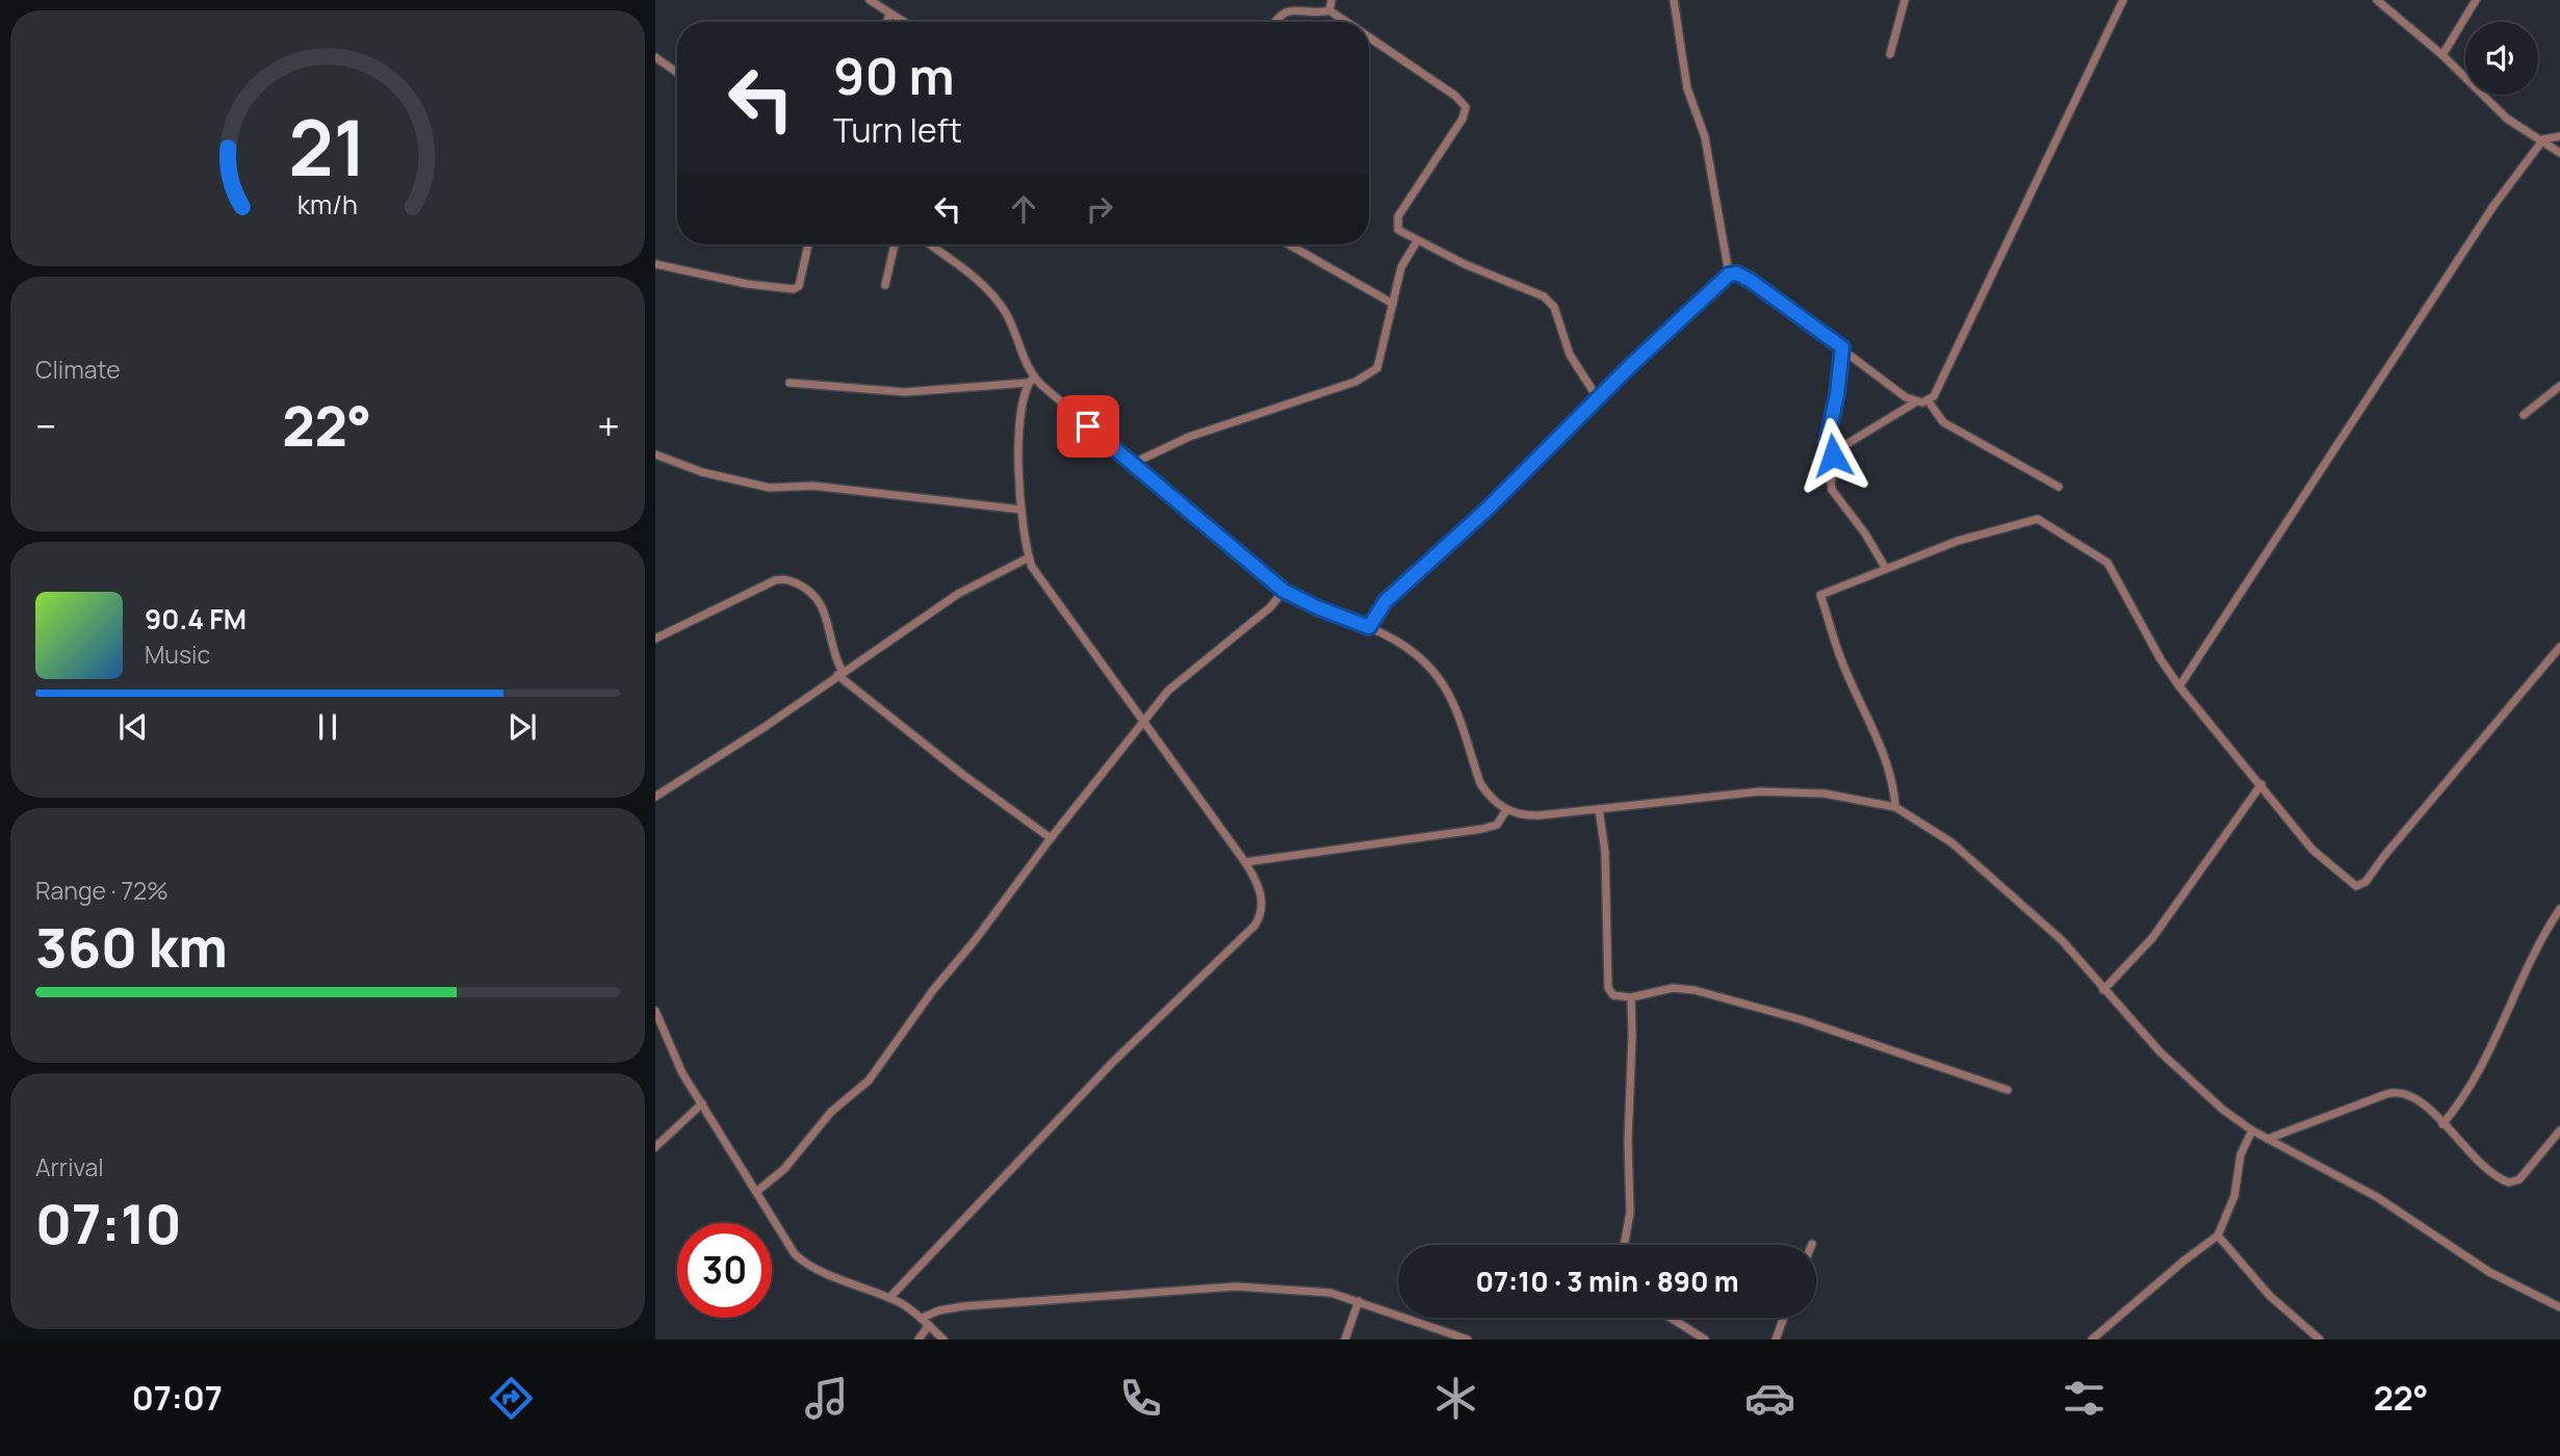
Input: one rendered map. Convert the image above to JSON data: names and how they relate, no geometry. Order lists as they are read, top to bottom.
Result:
{
  "page": {
    "turn": ["90 m", "Turn left"],
    "tile": [
      "Climate",
      ["Range · 72%", "360 km"],
      ["Arrival", "07:10"]
    ],
    "heat": ["−", "22°", "+"],
    "song": ["90.4 FM", "Music"],
    "limit": "30",
    "trip": "07:10 · 3 min · 890 m",
    "tabs": ["07:07", "22°"],
    "gauge": ["21", "km/h"]
  }
}
